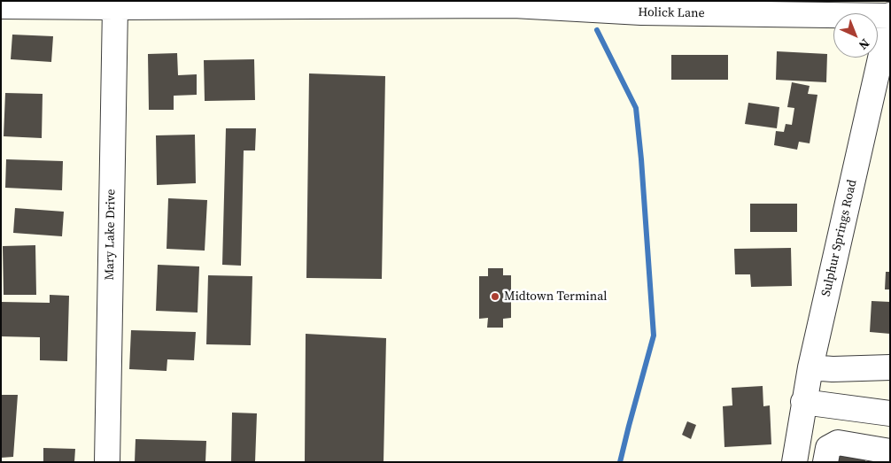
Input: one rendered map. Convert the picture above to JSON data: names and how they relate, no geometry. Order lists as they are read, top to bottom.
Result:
{
  "streets": {
    "street": ["Holick Lane", "Mary Lake Drive", "Sulphur Springs Road"]
  },
  "crossings": [
    ["Holick Lane", "Mary Lake Drive"],
    ["Holick Lane", "Sulphur Springs Road"]
  ],
  "places": ["Midtown Terminal"],
  "north": "bottom right"
}
